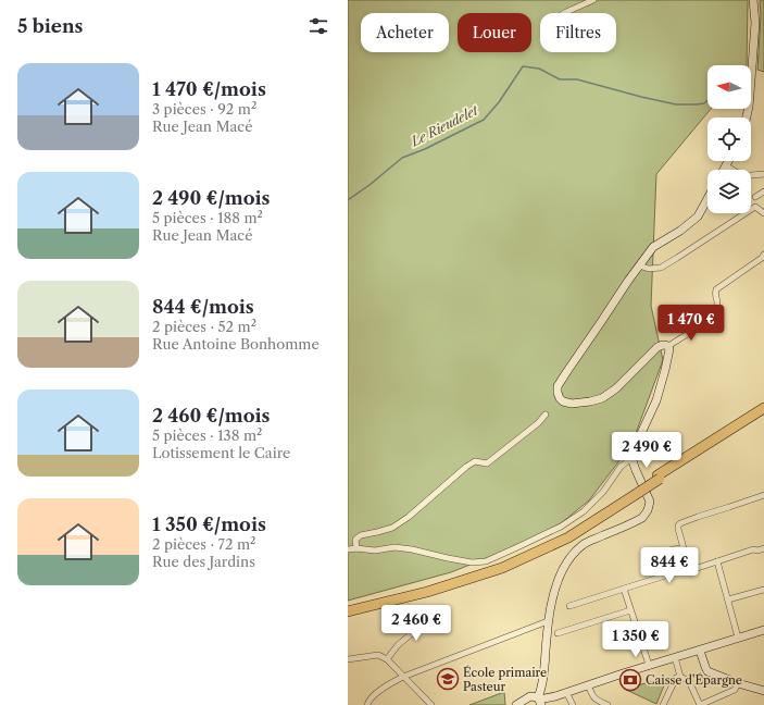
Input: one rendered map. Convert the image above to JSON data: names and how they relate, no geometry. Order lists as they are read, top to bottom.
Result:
{
  "water": ["Le Rieudelet"],
  "places": {
    "school or university": ["École primaire Pasteur"],
    "bank": ["Caisse d'Épargne"]
  },
  "north": "left",
  "page": {
    "heading": "5 biens",
    "chip": ["Acheter", "Louer", "Filtres"],
    "list": [
      {
        "name": "1 470 €/mois",
        "note": "3 pièces · 92 m² · Rue Jean Macé"
      },
      {
        "name": "2 490 €/mois",
        "note": "5 pièces · 188 m² · Rue Jean Macé"
      },
      {
        "name": "844 €/mois",
        "note": "2 pièces · 52 m² · Rue Antoine Bonhomme"
      },
      {
        "name": "2 460 €/mois",
        "note": "5 pièces · 138 m² · Lotissement le Caire"
      },
      {
        "name": "1 350 €/mois",
        "note": "2 pièces · 72 m² · Rue des Jardins"
      }
    ],
    "price": [
      "1 470 €",
      "2 490 €",
      "844 €",
      "2 460 €",
      "1 350 €"
    ]
  }
}
